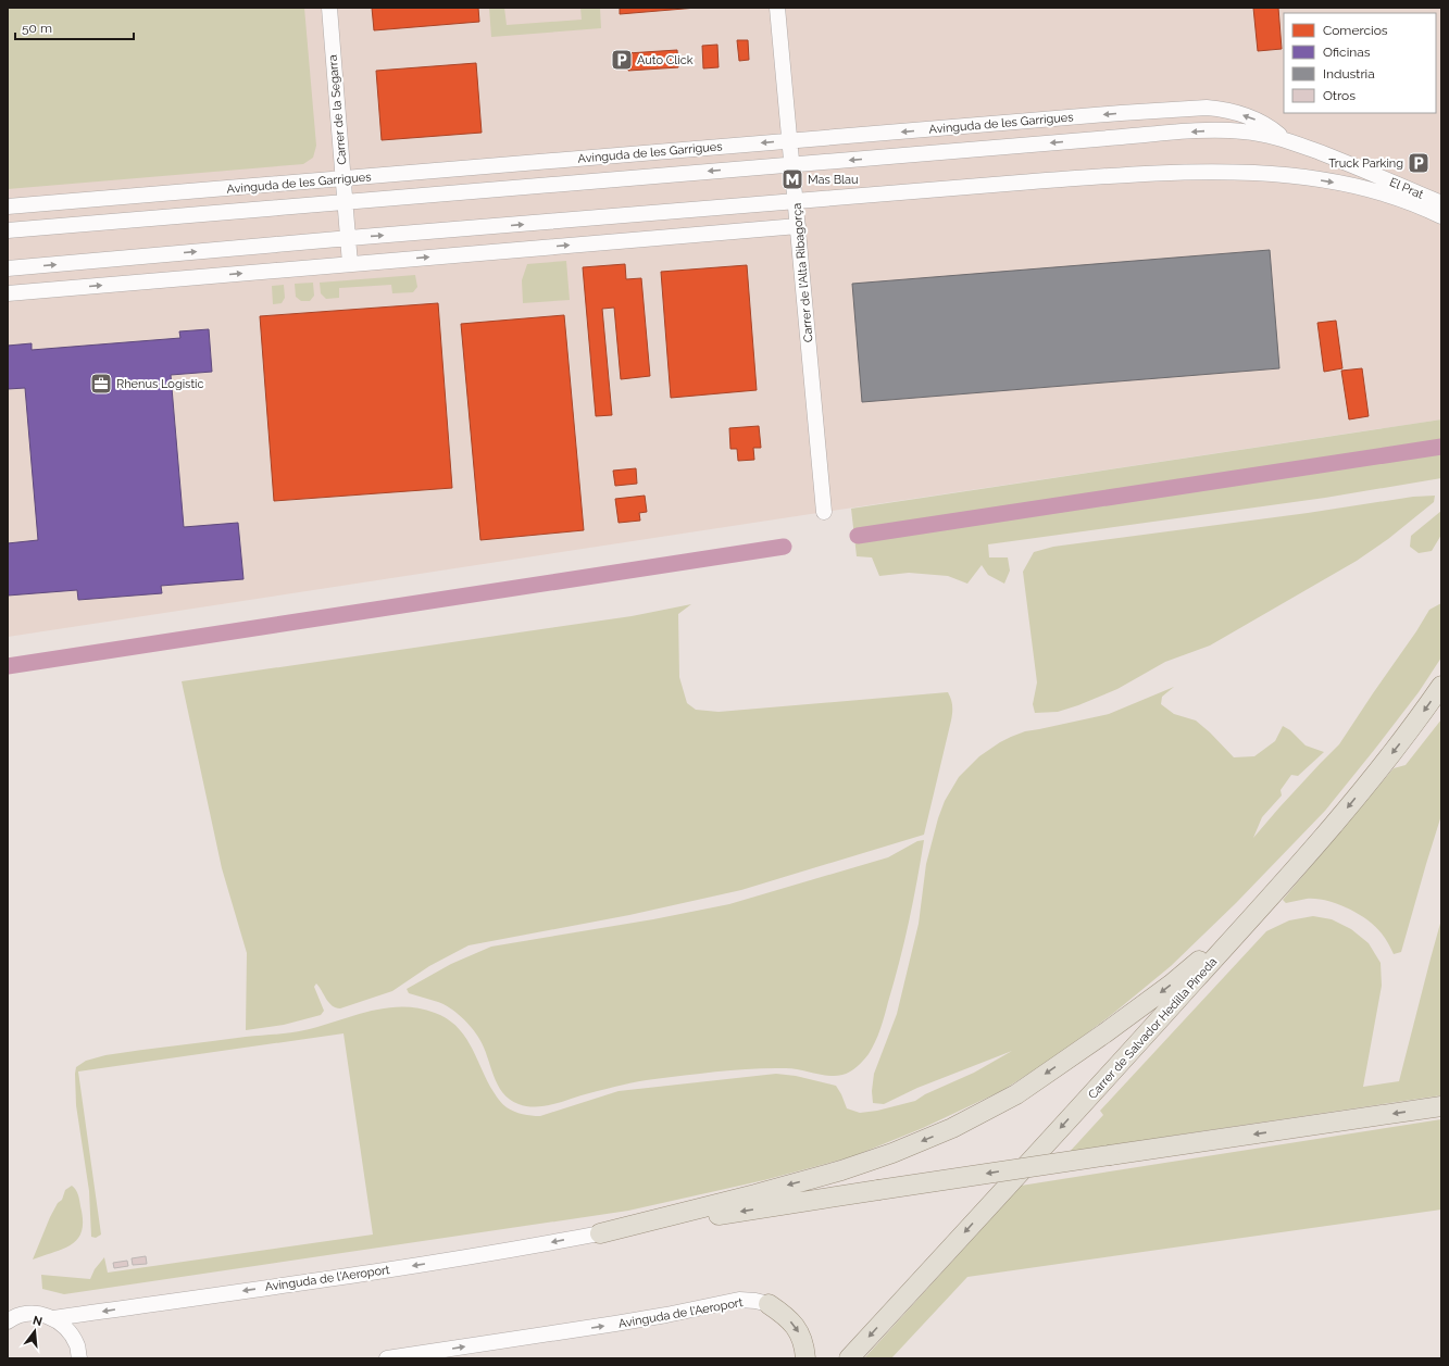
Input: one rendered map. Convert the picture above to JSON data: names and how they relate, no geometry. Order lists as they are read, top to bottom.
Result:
{
  "streets": {
    "main road": ["Carrer de Salvador Hedilla Pineda"],
    "street": [
      "Carrer de la Segarra",
      "Avinguda de les Garrigues",
      "El Prat",
      "Carrer de l'Alta Ribagorça",
      "Avinguda de l'Aeroport"
    ]
  },
  "crossings": [
    ["Carrer de la Segarra", "Avinguda de les Garrigues"],
    ["Avinguda de les Garrigues", "El Prat"],
    ["Avinguda de les Garrigues", "Carrer de l'Alta Ribagorça"]
  ],
  "places": {
    "parking": ["Auto Click", "Truck Parking"],
    "metro station": ["Mas Blau"],
    "office": ["Rhenus Logistic"]
  },
  "legend": [
    "Comercios",
    "Oficinas",
    "Industria",
    "Otros"
  ],
  "scale_bar": "50 m",
  "north": "top"
}
